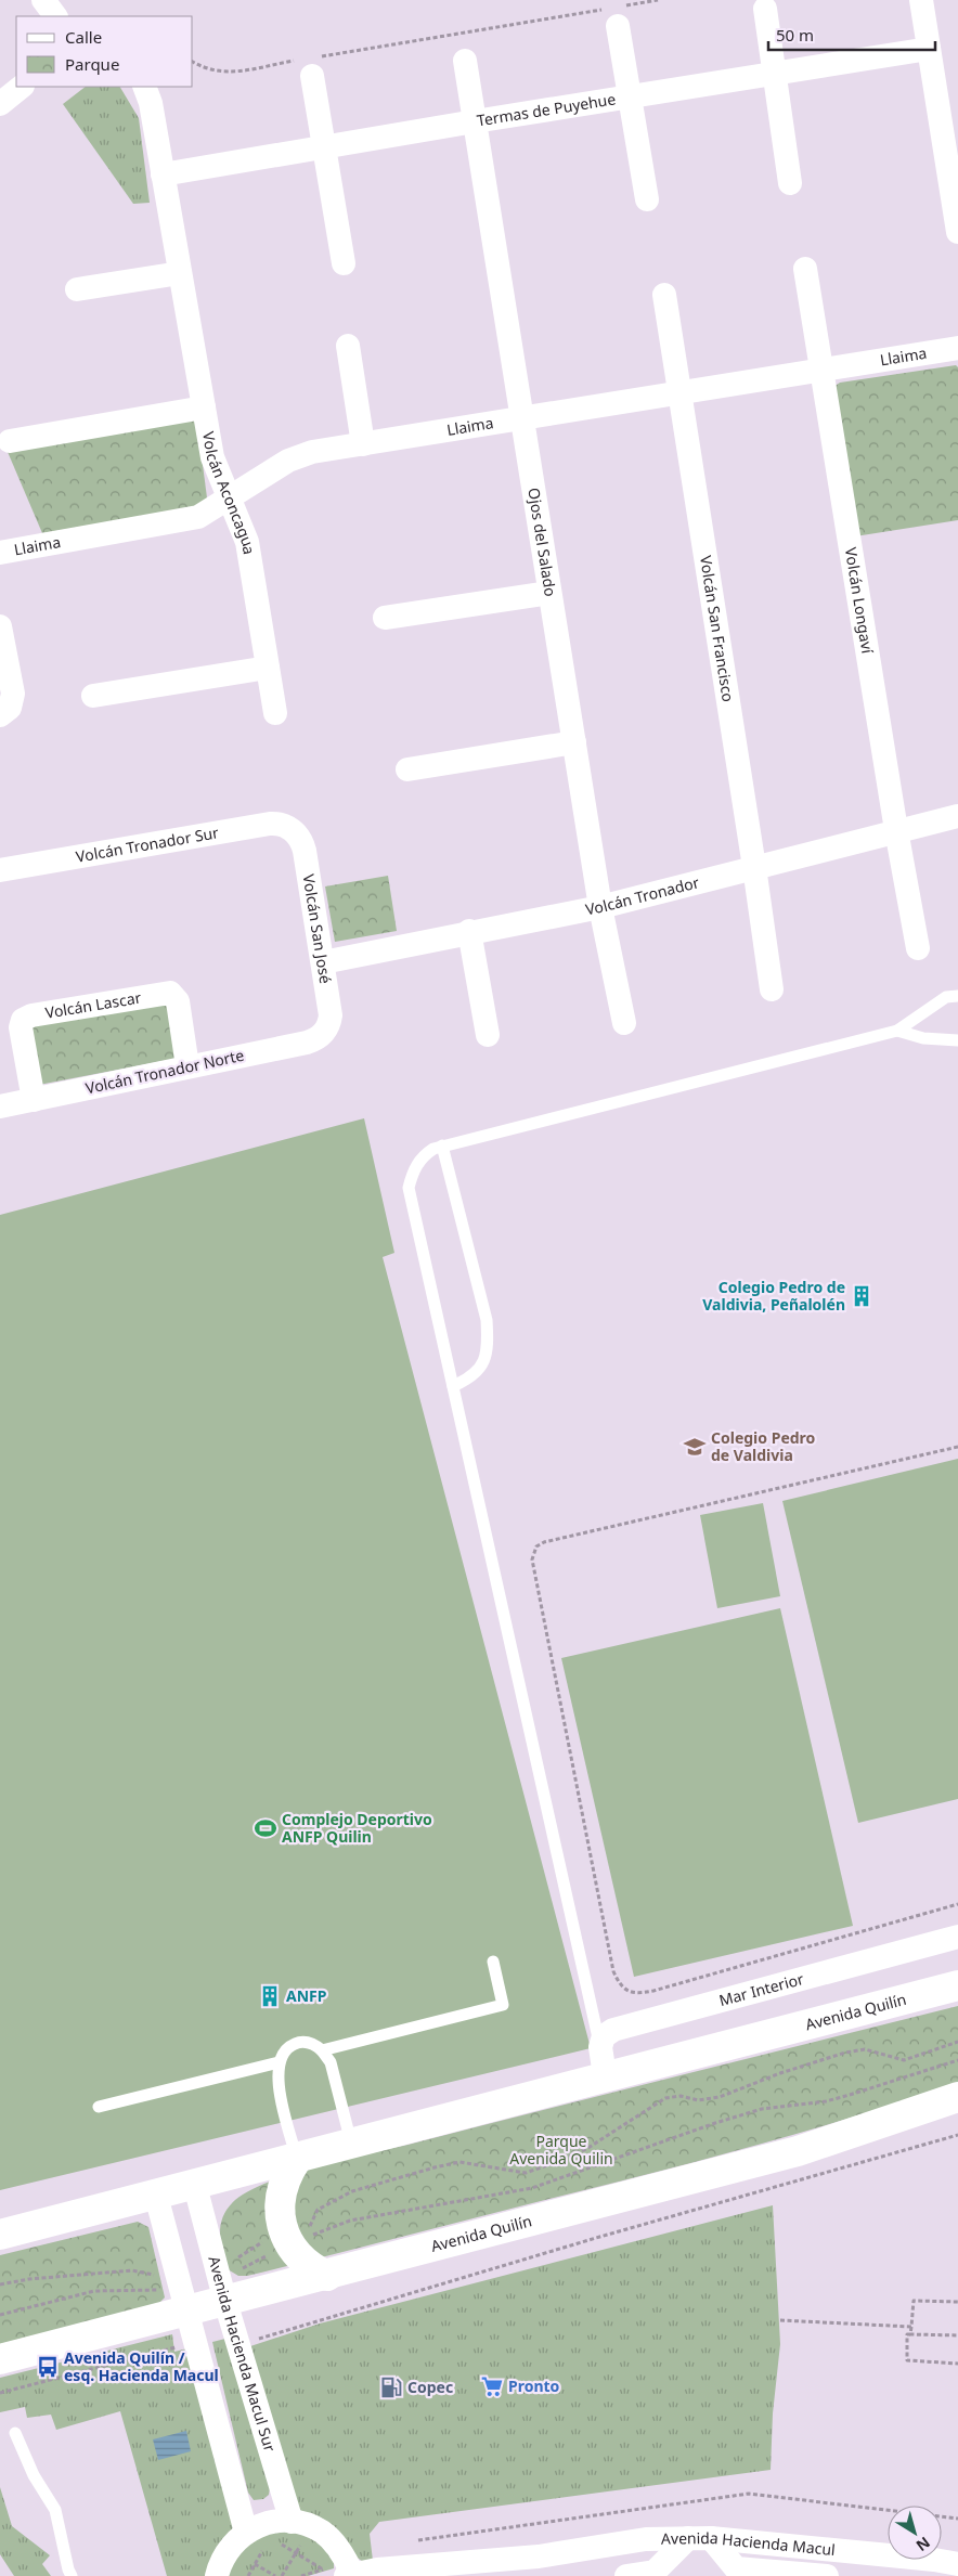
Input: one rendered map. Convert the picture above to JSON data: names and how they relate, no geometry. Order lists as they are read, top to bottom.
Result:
{
  "streets": {
    "main road": ["Avenida Quilín"],
    "street": [
      "Termas de Puyehue",
      "Llaima",
      "Volcán Aconcagua",
      "Ojos del Salado",
      "Volcán Longaví",
      "Volcán San Francisco",
      "Volcán Tronador Sur",
      "Volcán Tronador",
      "Volcán San José",
      "Volcán Lascar",
      "Volcán Tronador Norte",
      "Mar Interior",
      "Avenida Hacienda Macul Sur",
      "Avenida Hacienda Macul"
    ]
  },
  "crossings": [
    ["Termas de Puyehue", "Volcán Aconcagua"],
    ["Termas de Puyehue", "Ojos del Salado"],
    ["Llaima", "Volcán Aconcagua"],
    ["Llaima", "Ojos del Salado"],
    ["Llaima", "Volcán Longaví"],
    ["Llaima", "Volcán San Francisco"],
    ["Ojos del Salado", "Volcán Tronador"],
    ["Volcán Longaví", "Volcán Tronador"],
    ["Volcán San Francisco", "Volcán Tronador"],
    ["Volcán Tronador Sur", "Volcán San José"],
    ["Volcán Tronador", "Volcán San José"],
    ["Volcán San José", "Volcán Tronador Norte"],
    ["Volcán Lascar", "Volcán Tronador Norte"],
    ["Mar Interior", "Avenida Quilín"],
    ["Avenida Quilín", "Avenida Hacienda Macul Sur"]
  ],
  "parks": ["Parque Avenida Quilin"],
  "places": {
    "building": ["Colegio Pedro de Valdivia, Peñalolén", "ANFP"],
    "school or university": ["Colegio Pedro de Valdivia"],
    "sports": ["Complejo Deportivo ANFP Quilin"],
    "bus stop": ["Avenida Quilín / esq. Hacienda Macul"],
    "supermarket": ["Pronto"],
    "fuel station": ["Copec"]
  },
  "legend": ["Calle", "Parque"],
  "scale_bar": "50 m",
  "north": "bottom right"
}
